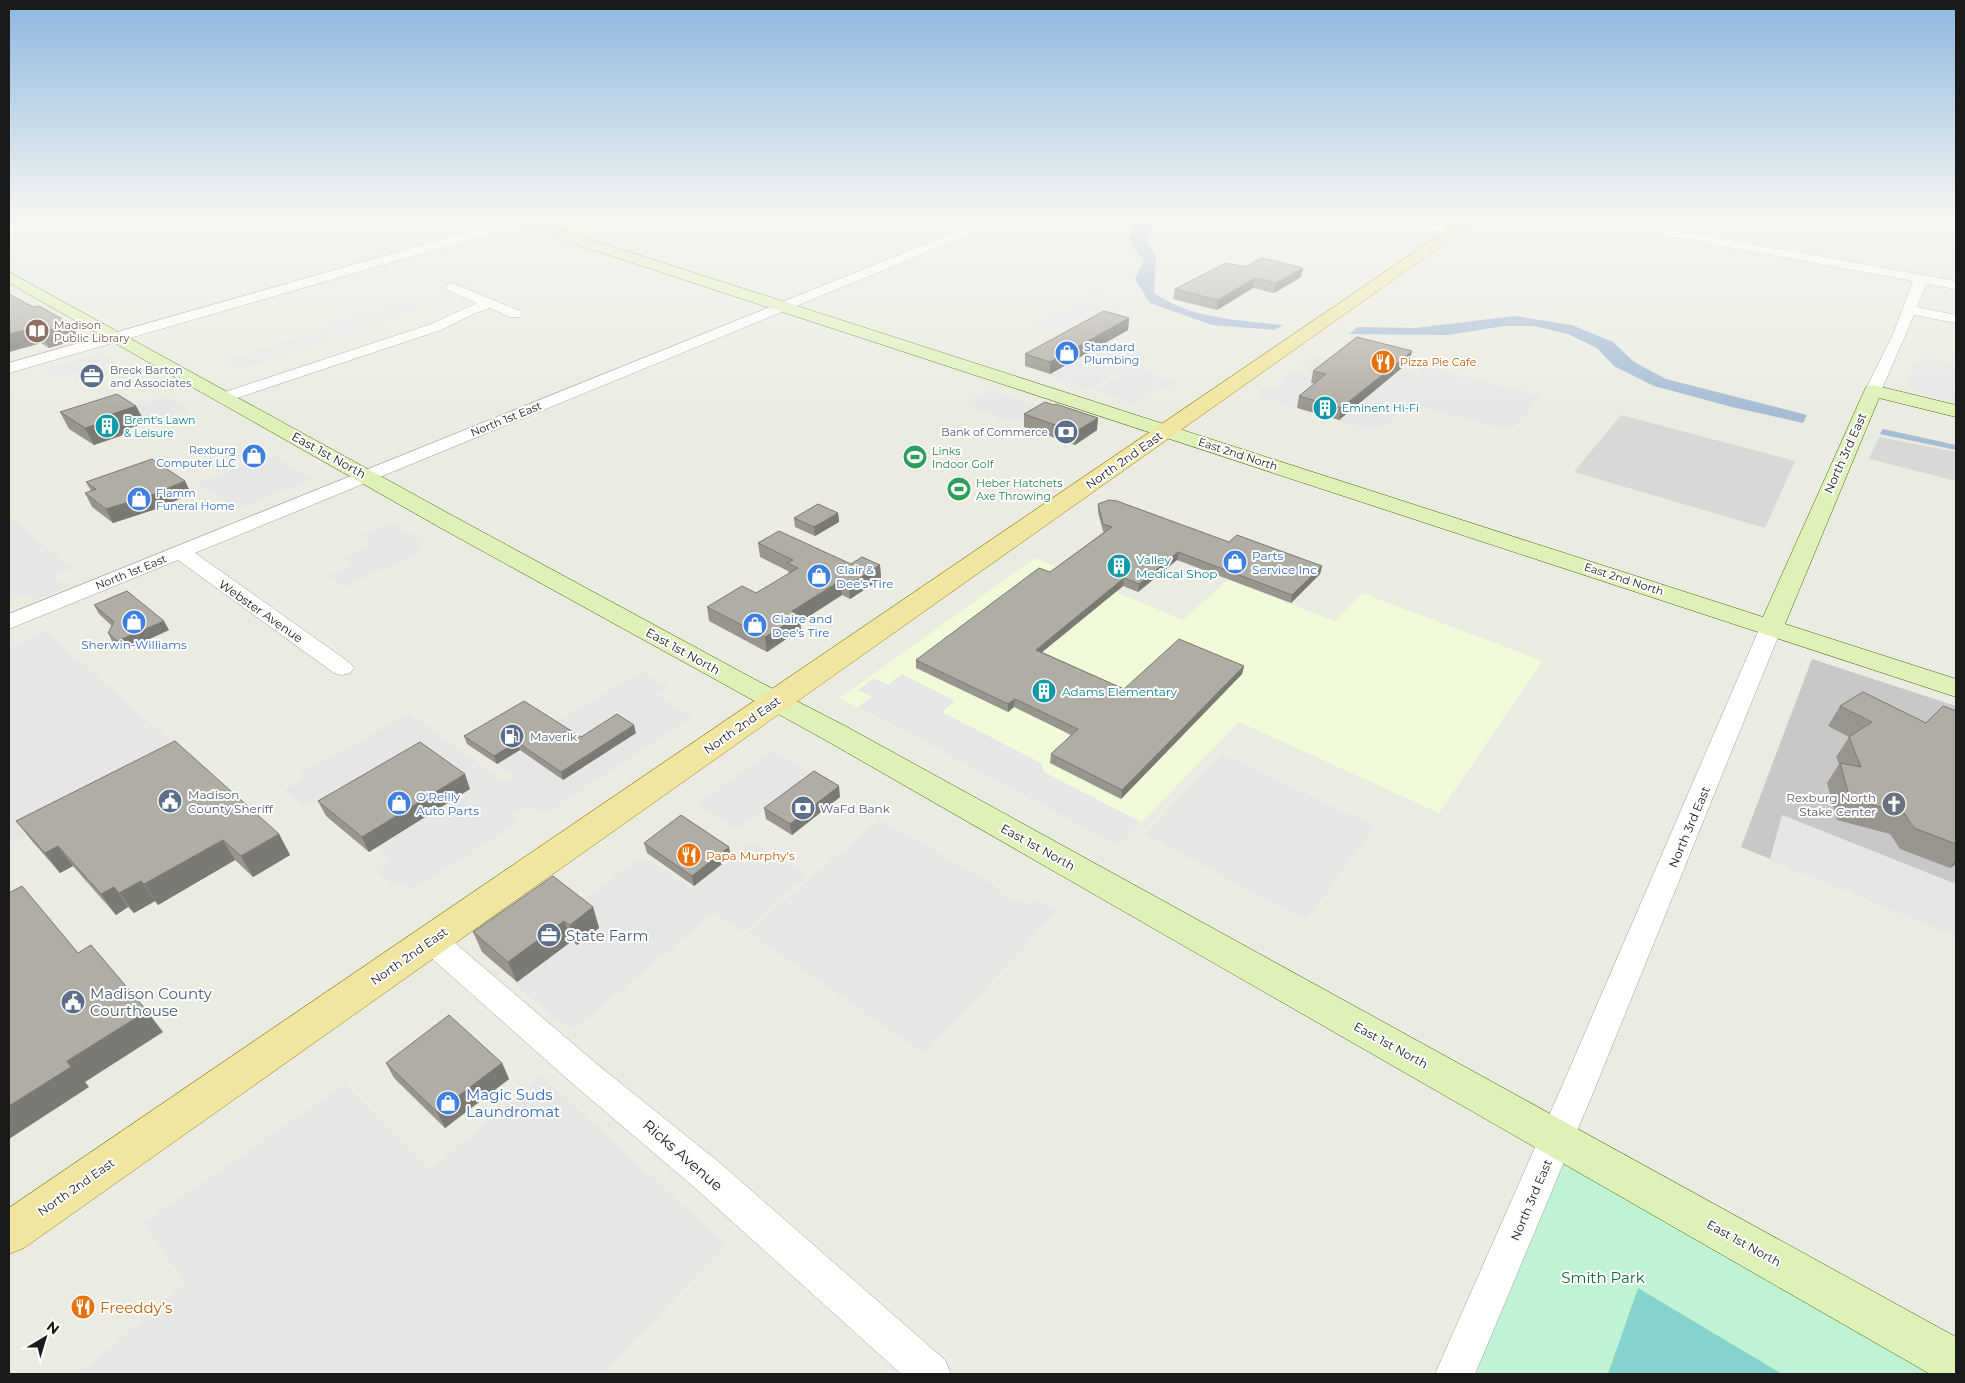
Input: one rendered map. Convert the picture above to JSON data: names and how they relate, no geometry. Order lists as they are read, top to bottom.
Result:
{
  "streets": {
    "main road": ["North 2nd East"],
    "street": [
      "North 1st East",
      "North 3rd East",
      "East 2nd North",
      "East 1st North",
      "Webster Avenue",
      "Ricks Avenue"
    ]
  },
  "crossings": [
    ["North 1st East", "East 2nd North"],
    ["North 1st East", "East 1st North"],
    ["North 1st East", "Webster Avenue"],
    ["North 3rd East", "East 2nd North"],
    ["North 3rd East", "East 1st North"],
    ["East 2nd North", "North 2nd East"],
    ["East 1st North", "North 2nd East"],
    ["North 2nd East", "Ricks Avenue"]
  ],
  "parks": ["Smith Park"],
  "places": {
    "library": ["Madison Public Library"],
    "shop": [
      "Standard Plumbing",
      "Rexburg Computer LLC",
      "Flamm Funeral Home",
      "Parts Service Inc",
      "Clair & Dee's Tire",
      "Sherwin-Williams",
      "Claire and Dee's Tire",
      "O'Reilly Auto Parts",
      "Magic Suds Laundromat"
    ],
    "restaurant": ["Pizza Pie Cafe", "Papa Murphy's", "Freeddy’s"],
    "office": ["Breck Barton and Associates", "State Farm"],
    "building": [
      "Eminent Hi-Fi",
      "Brent's Lawn & Leisure",
      "Valley Medical Shop",
      "Adams Elementary"
    ],
    "bank": ["Bank of Commerce", "WaFd Bank"],
    "sports": ["Links Indoor Golf", "Heber Hatchets Axe Throwing"],
    "fuel station": ["Maverik"],
    "public building": ["Madison County Sheriff", "Madison County Courthouse"],
    "church": ["Rexburg North Stake Center"]
  },
  "north": "top right"
}
